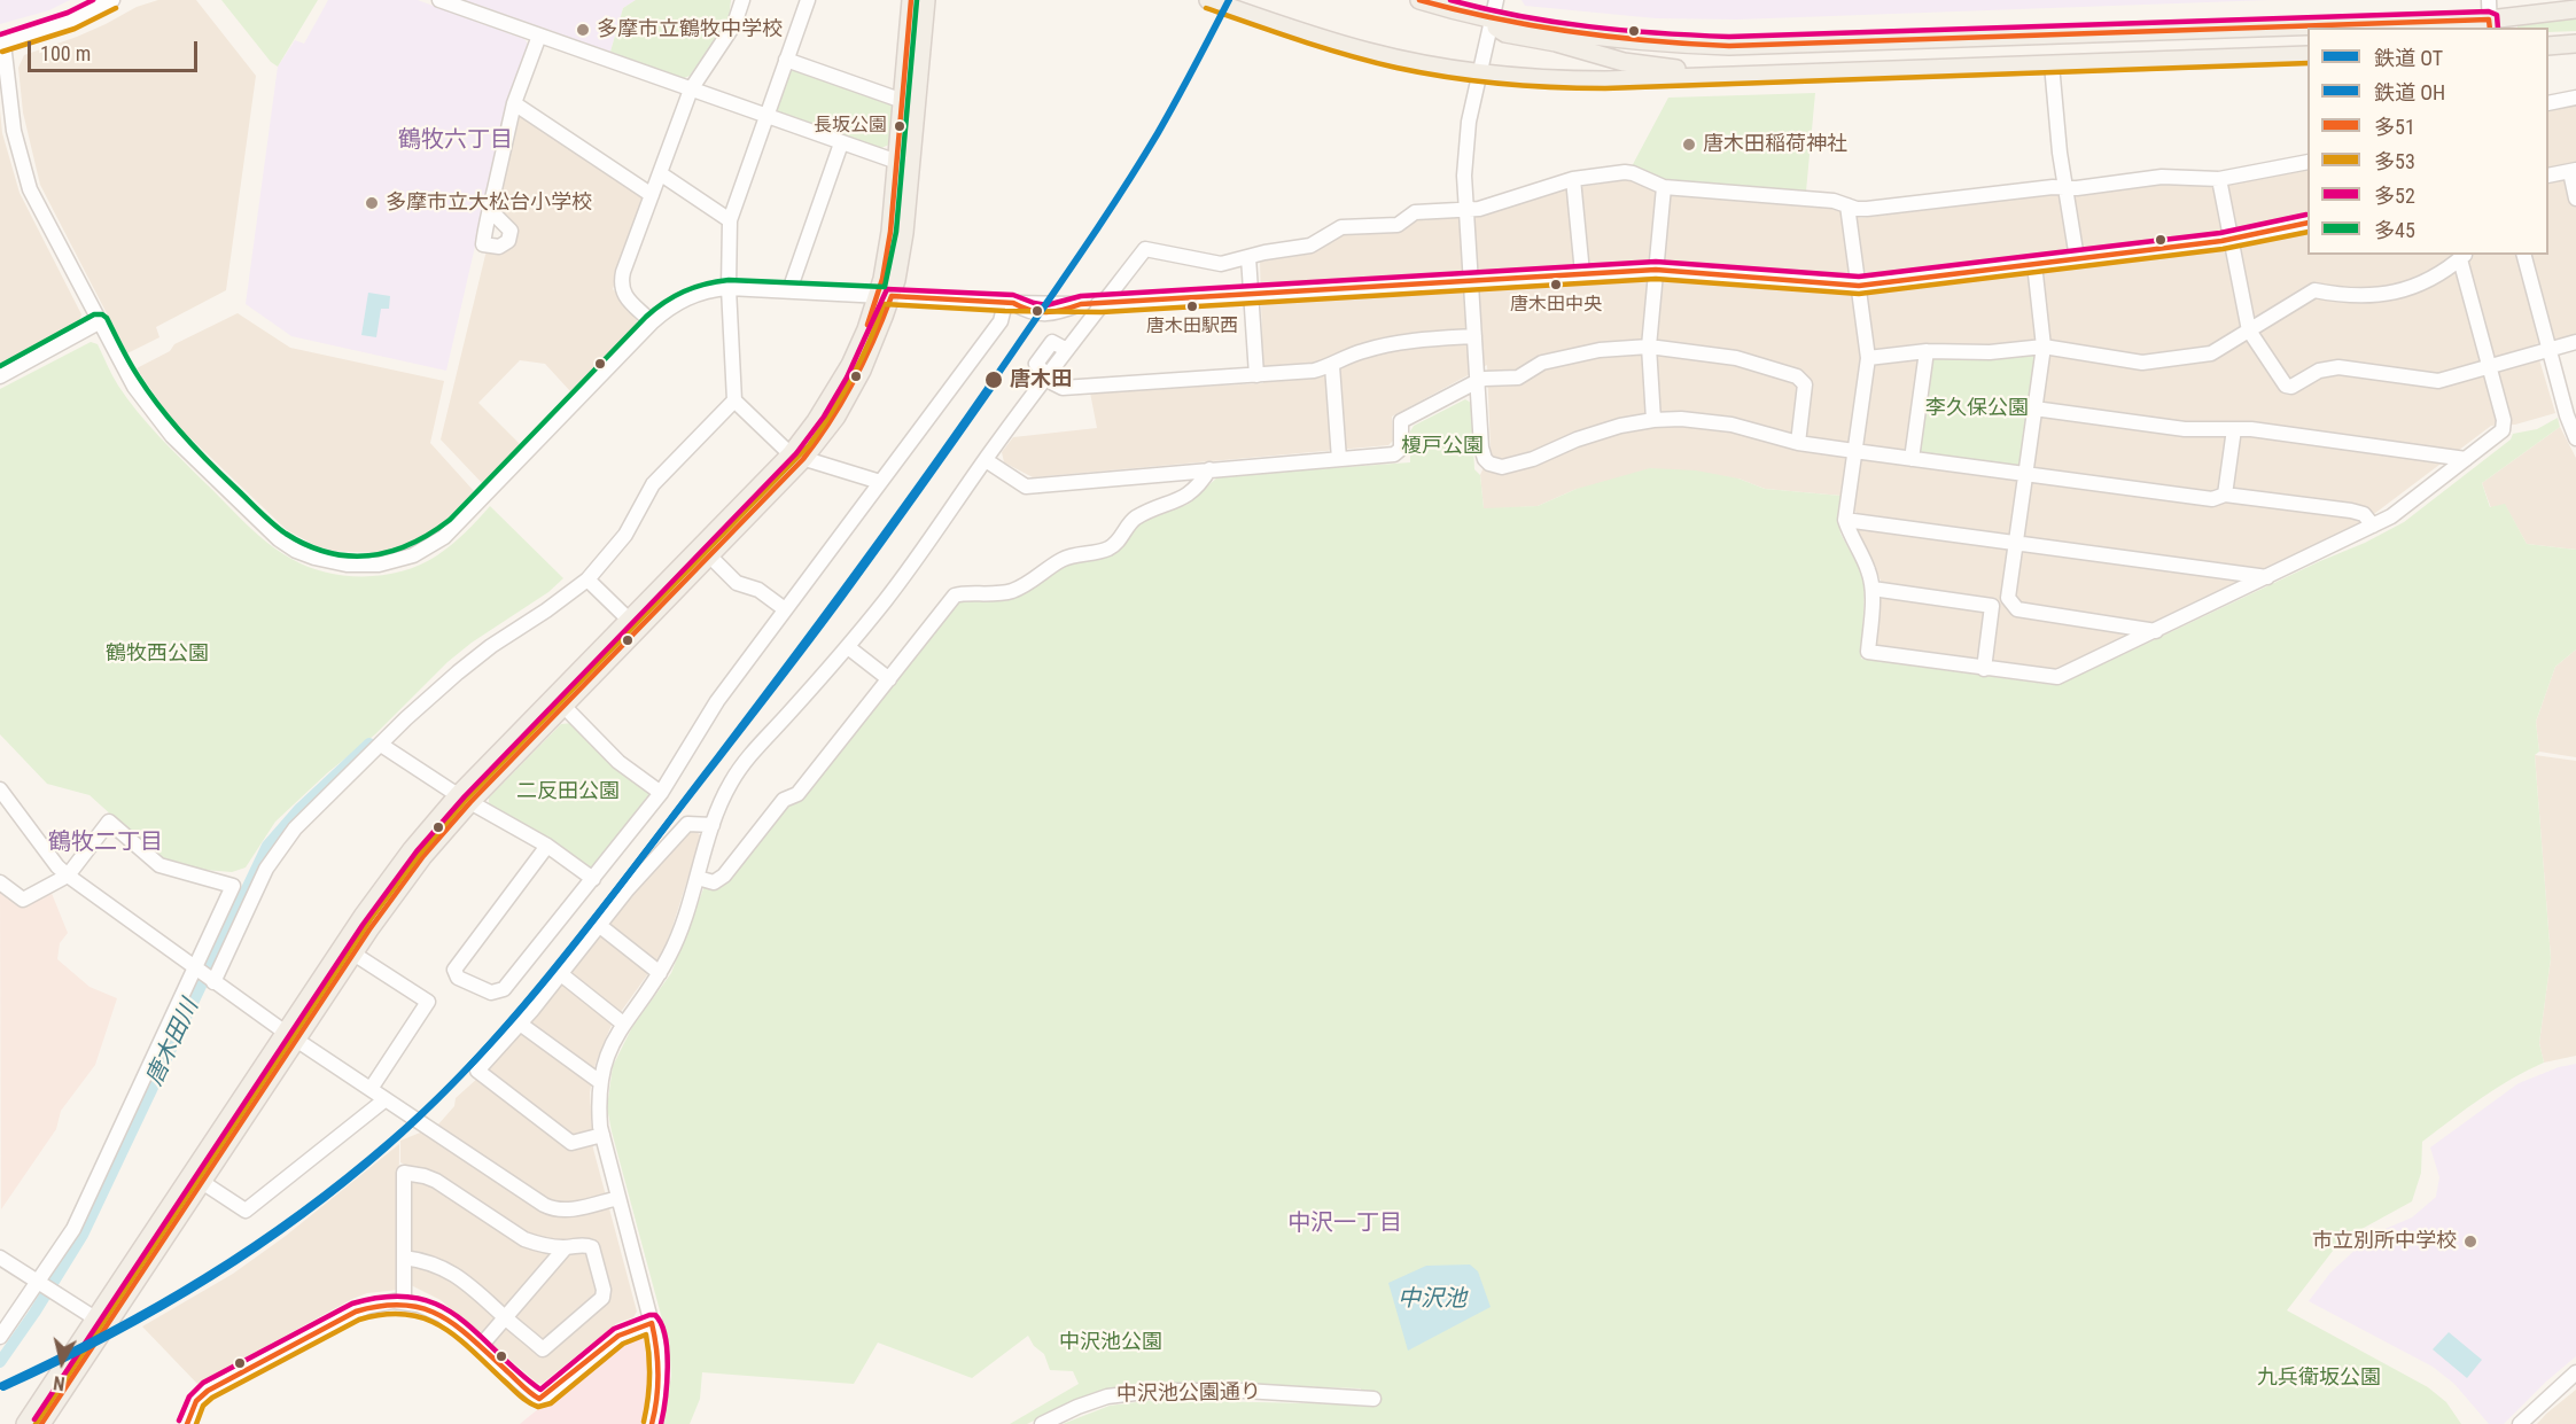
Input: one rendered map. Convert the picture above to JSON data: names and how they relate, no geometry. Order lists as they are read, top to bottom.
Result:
{
  "streets": {
    "street": ["中沢池公園通り"]
  },
  "districts": ["鶴牧六丁目", "鶴牧二丁目", "中沢一丁目"],
  "water": ["唐木田川", "中沢池"],
  "parks": [
    "李久保公園",
    "榎戸公園",
    "鶴牧西公園",
    "二反田公園",
    "中沢池公園",
    "九兵衛坂公園"
  ],
  "places": [
    "多摩市立鶴牧中学校",
    "長坂公園",
    "唐木田稲荷神社",
    "多摩市立大松台小学校",
    "唐木田中央",
    "唐木田駅西",
    "唐木田",
    "市立別所中学校"
  ],
  "lines": [
    "rail line OT",
    "transit line 多51",
    "transit line 多52",
    "transit line 多45",
    "transit line 多53",
    "rail line OH"
  ],
  "legend": [
    "鉄道 OT",
    "鉄道 OH",
    "多51",
    "多53",
    "多52",
    "多45"
  ],
  "scale_bar": "100 m",
  "north": "bottom"
}
